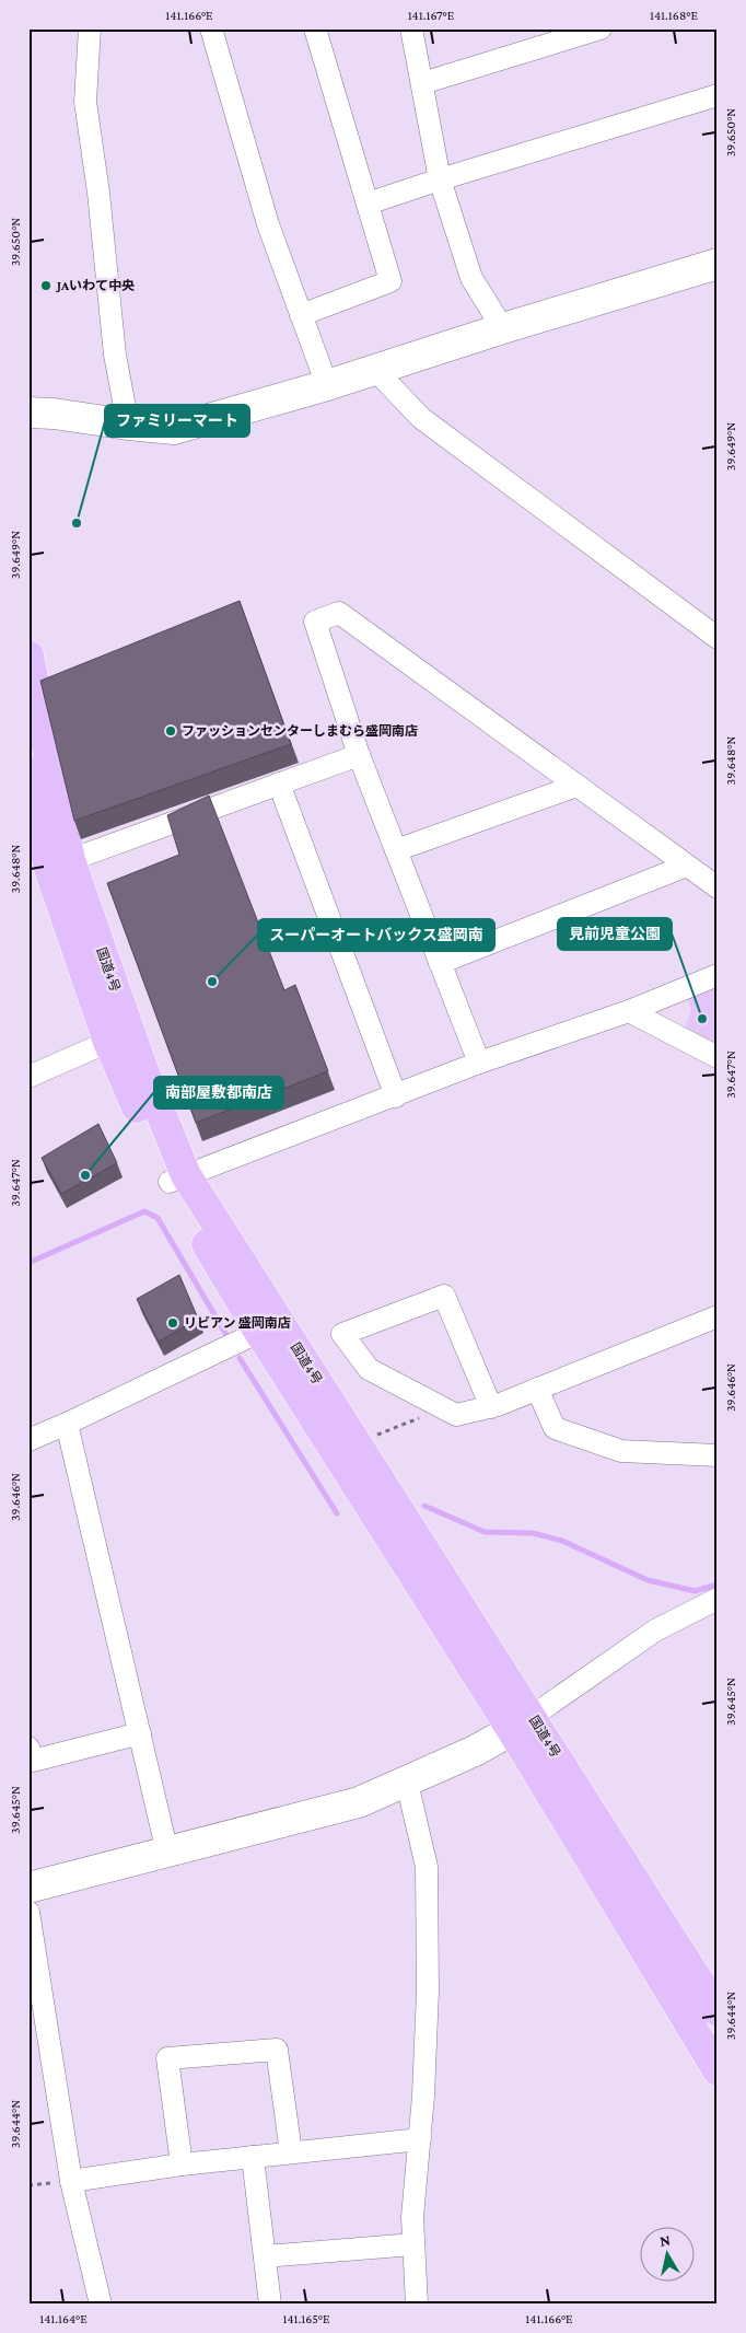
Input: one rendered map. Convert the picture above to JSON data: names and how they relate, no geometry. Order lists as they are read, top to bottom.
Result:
{
  "streets": {
    "highway": ["国道4号"]
  },
  "places": [
    "JAいわて中央",
    "ファミリーマート",
    "ファッションセンターしまむら盛岡南店",
    "スーパーオートバックス盛岡南",
    "見前児童公園",
    "南部屋敷都南店",
    "リビアン 盛岡南店"
  ],
  "north": "top",
  "coordinates": [
    "141.166°E",
    "141.167°E",
    "141.168°E",
    "39.650°N",
    "39.649°N",
    "39.648°N",
    "39.647°N",
    "39.646°N",
    "39.645°N",
    "39.644°N",
    "141.164°E",
    "141.165°E"
  ]
}
